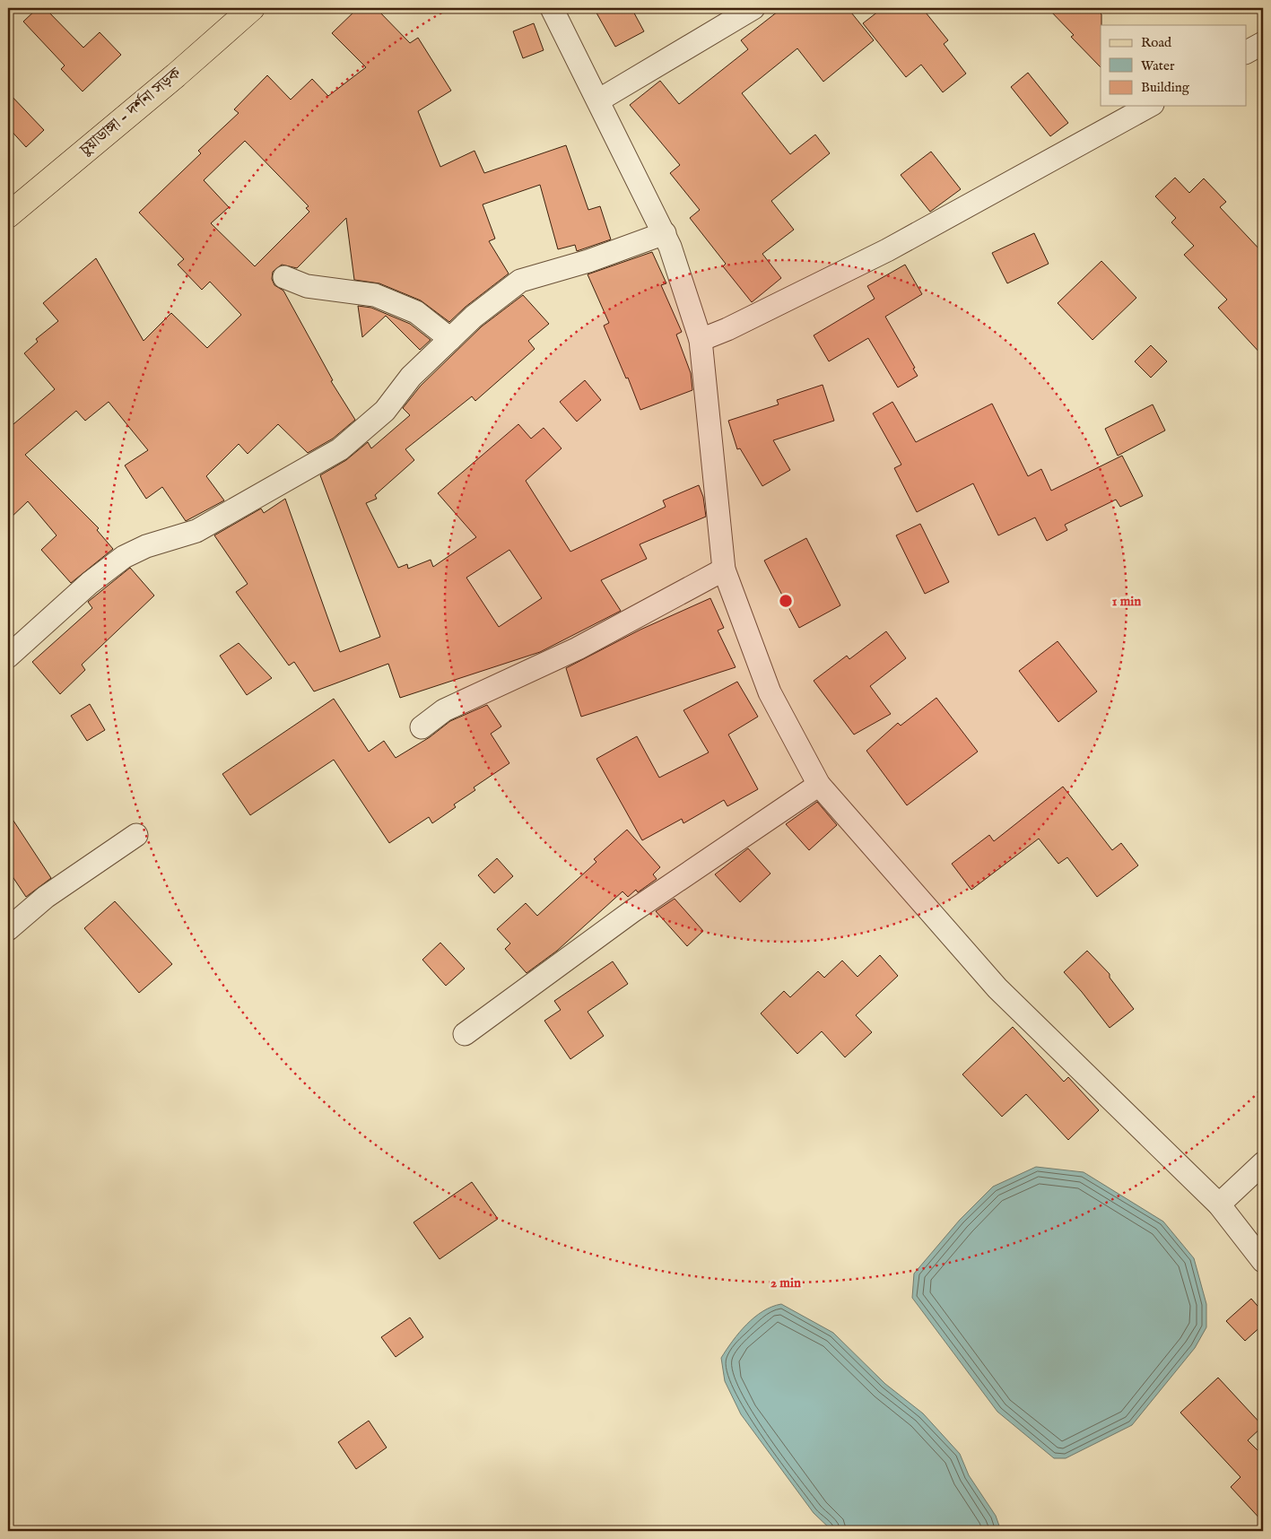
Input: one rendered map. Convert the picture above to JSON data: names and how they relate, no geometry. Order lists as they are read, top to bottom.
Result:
{
  "streets": {
    "main road": ["চুয়াডাঙ্গা - দর্শনা সড়ক"]
  },
  "legend": ["Road", "Water", "Building"],
  "rings": ["1 min", "2 min"]
}
